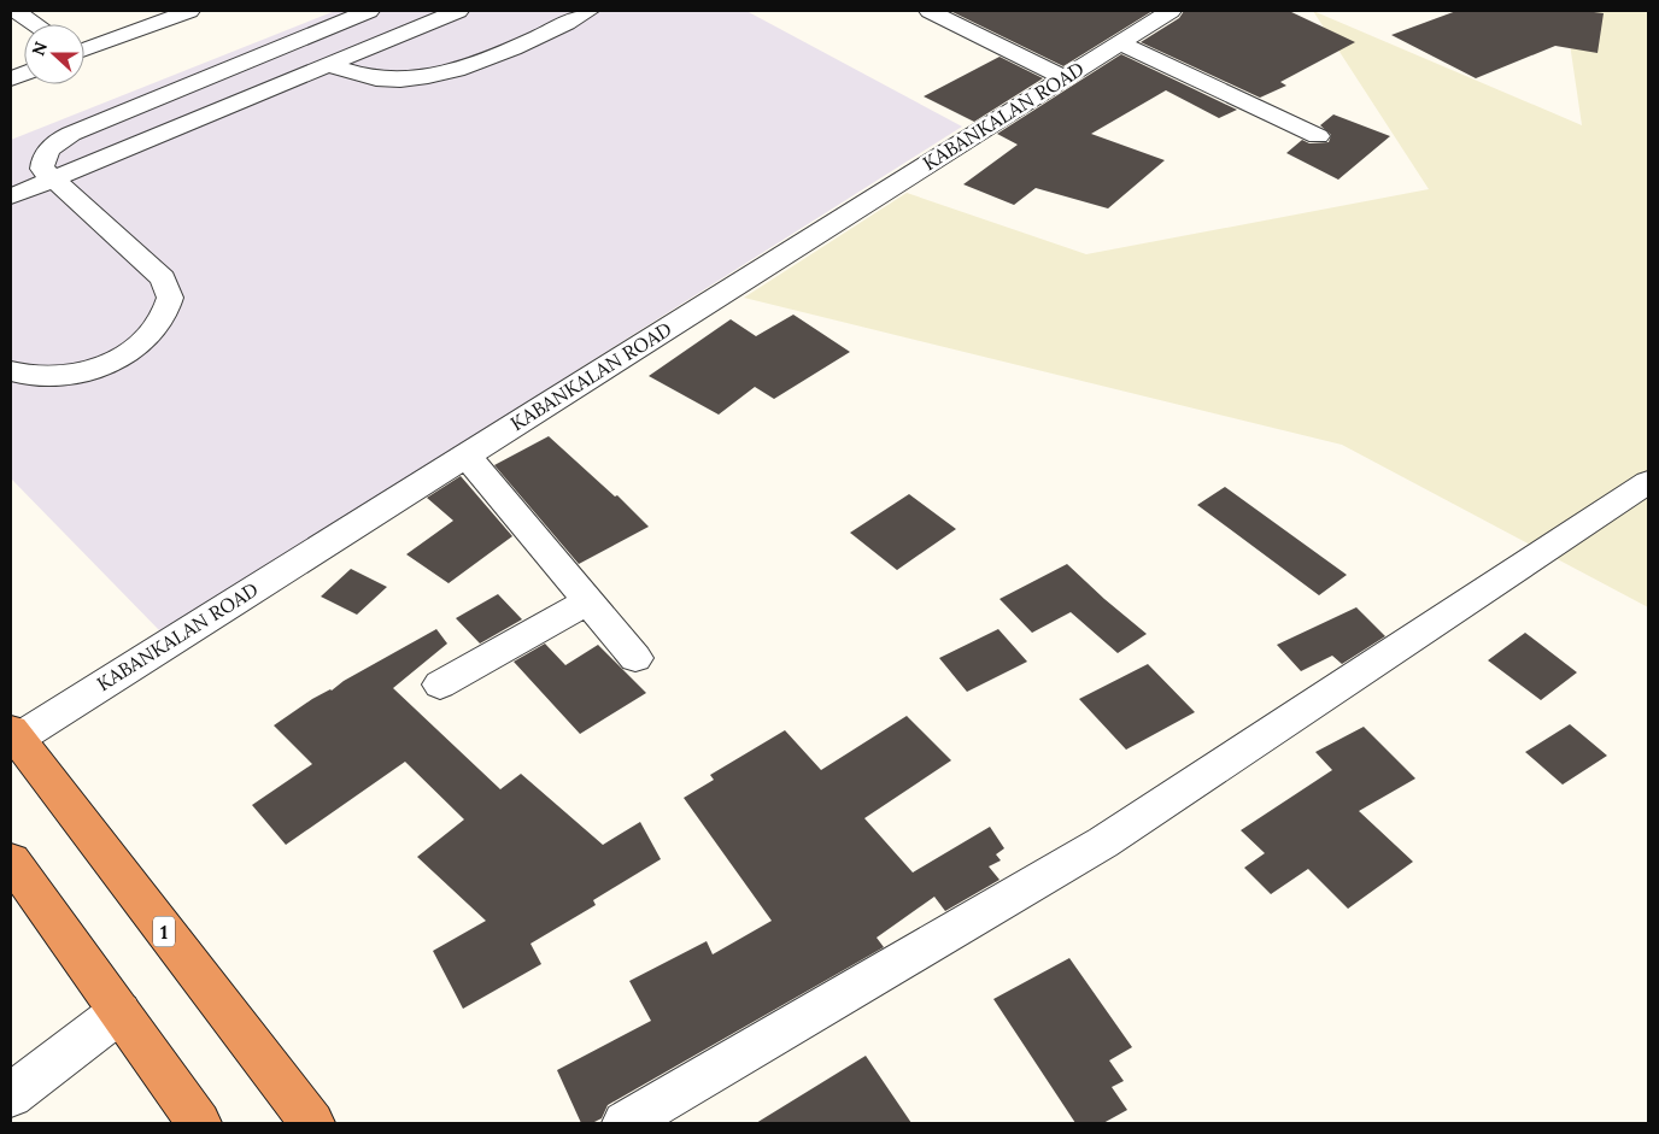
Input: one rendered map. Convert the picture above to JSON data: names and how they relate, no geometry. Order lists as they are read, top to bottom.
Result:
{
  "streets": {
    "highway": ["1"],
    "street": ["KABANKALAN ROAD"]
  },
  "crossings": [
    ["KABANKALAN ROAD", "1"]
  ],
  "north": "left"
}
